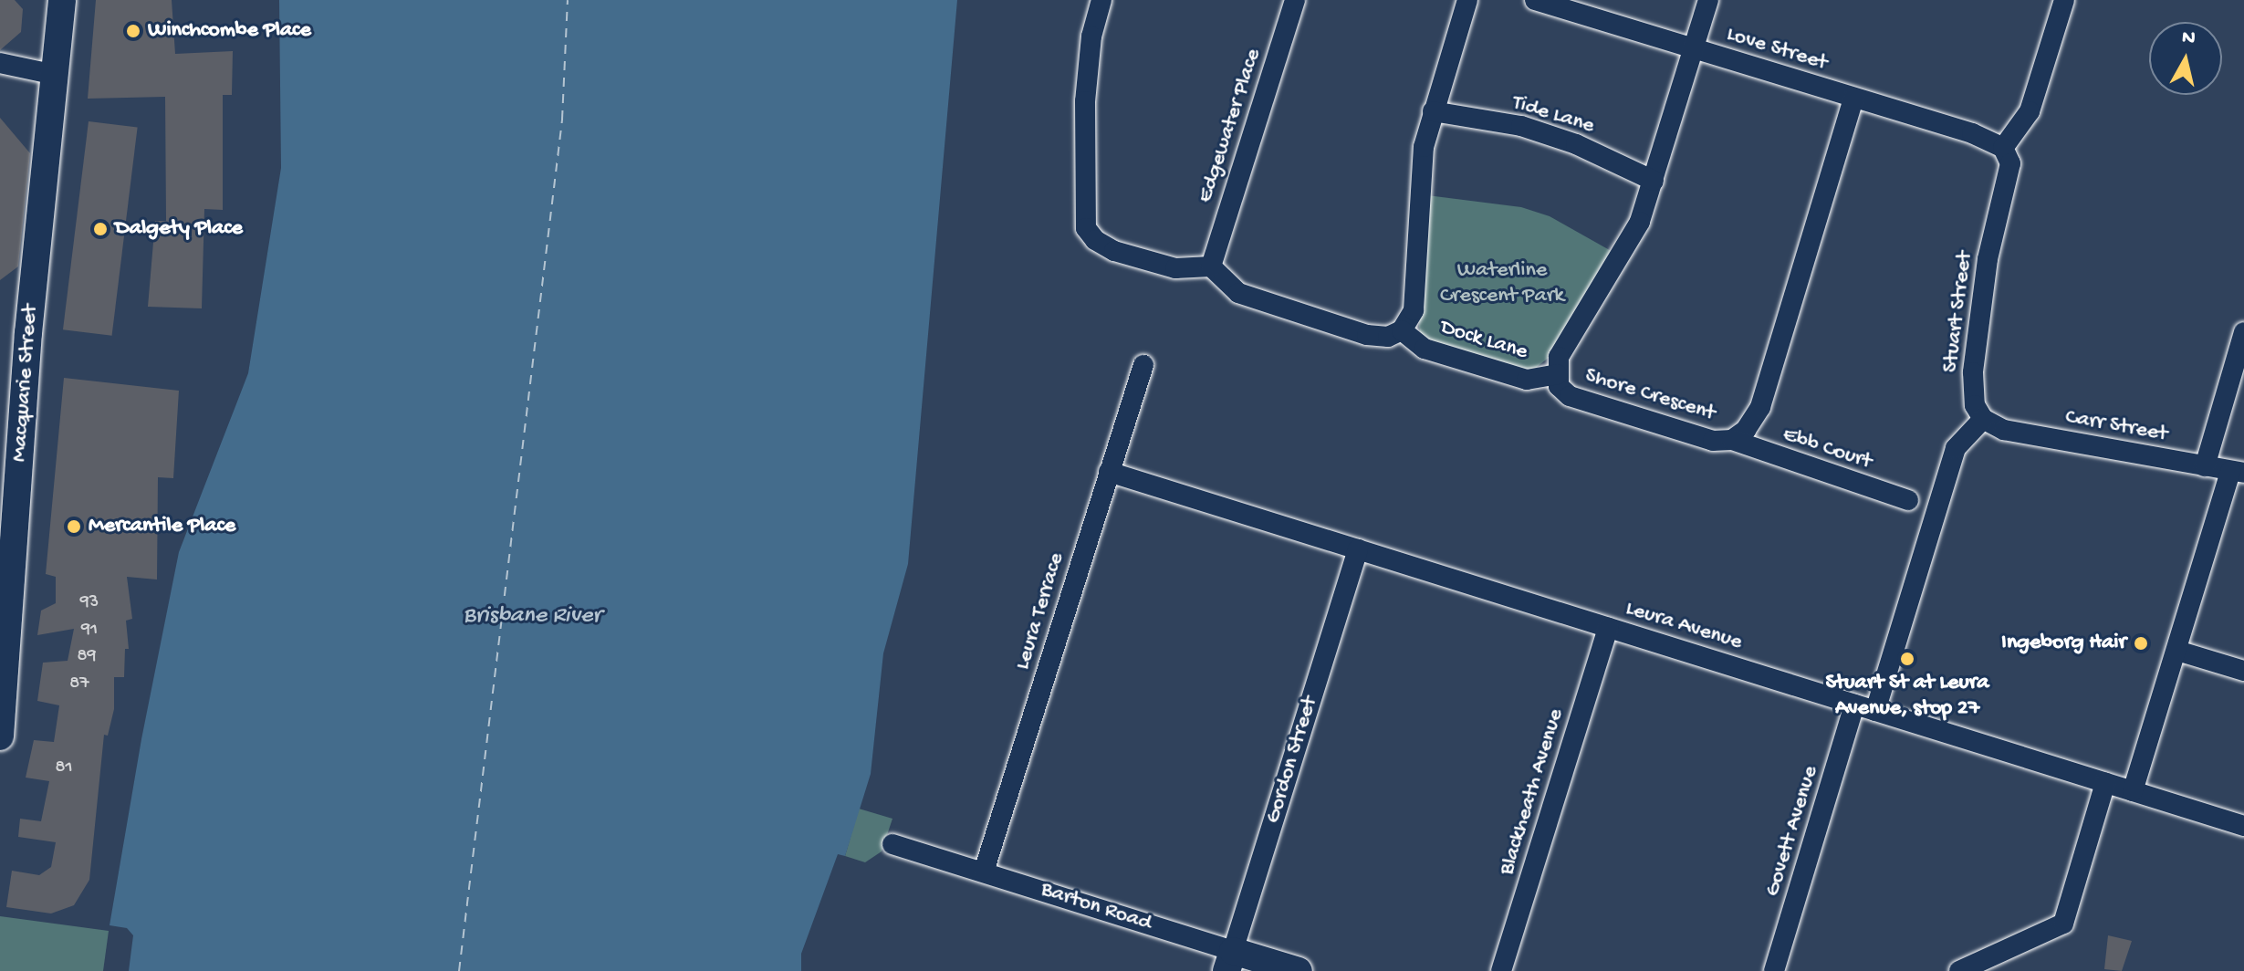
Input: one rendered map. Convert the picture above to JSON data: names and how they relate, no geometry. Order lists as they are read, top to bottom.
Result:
{
  "streets": {
    "street": [
      "Love Street",
      "Tide Lane",
      "Edgewater Place",
      "Stuart Street",
      "Dock Lane",
      "Macquarie Street",
      "Shore Crescent",
      "Carr Street",
      "Ebb Court",
      "Leura Terrace",
      "Leura Avenue",
      "Gordon Street",
      "Blackheath Avenue",
      "Govett Avenue",
      "Barton Road"
    ]
  },
  "crossings": [
    ["Love Street", "Stuart Street"],
    ["Love Street", "Shore Crescent"],
    ["Tide Lane", "Shore Crescent"],
    ["Stuart Street", "Carr Street"],
    ["Dock Lane", "Shore Crescent"],
    ["Shore Crescent", "Ebb Court"],
    ["Leura Terrace", "Leura Avenue"],
    ["Leura Terrace", "Barton Road"],
    ["Leura Avenue", "Gordon Street"],
    ["Leura Avenue", "Blackheath Avenue"],
    ["Leura Avenue", "Govett Avenue"],
    ["Gordon Street", "Barton Road"]
  ],
  "water": ["Brisbane River"],
  "parks": ["Waterline Crescent Park"],
  "places": [
    "Winchcombe Place",
    "Dalgety Place",
    "Mercantile Place",
    "Ingeborg Hair",
    "Stuart St at Leura Avenue, stop 27"
  ],
  "house_numbers": [
    "93",
    "91",
    "89",
    "87",
    "81"
  ],
  "north": "top"
}
